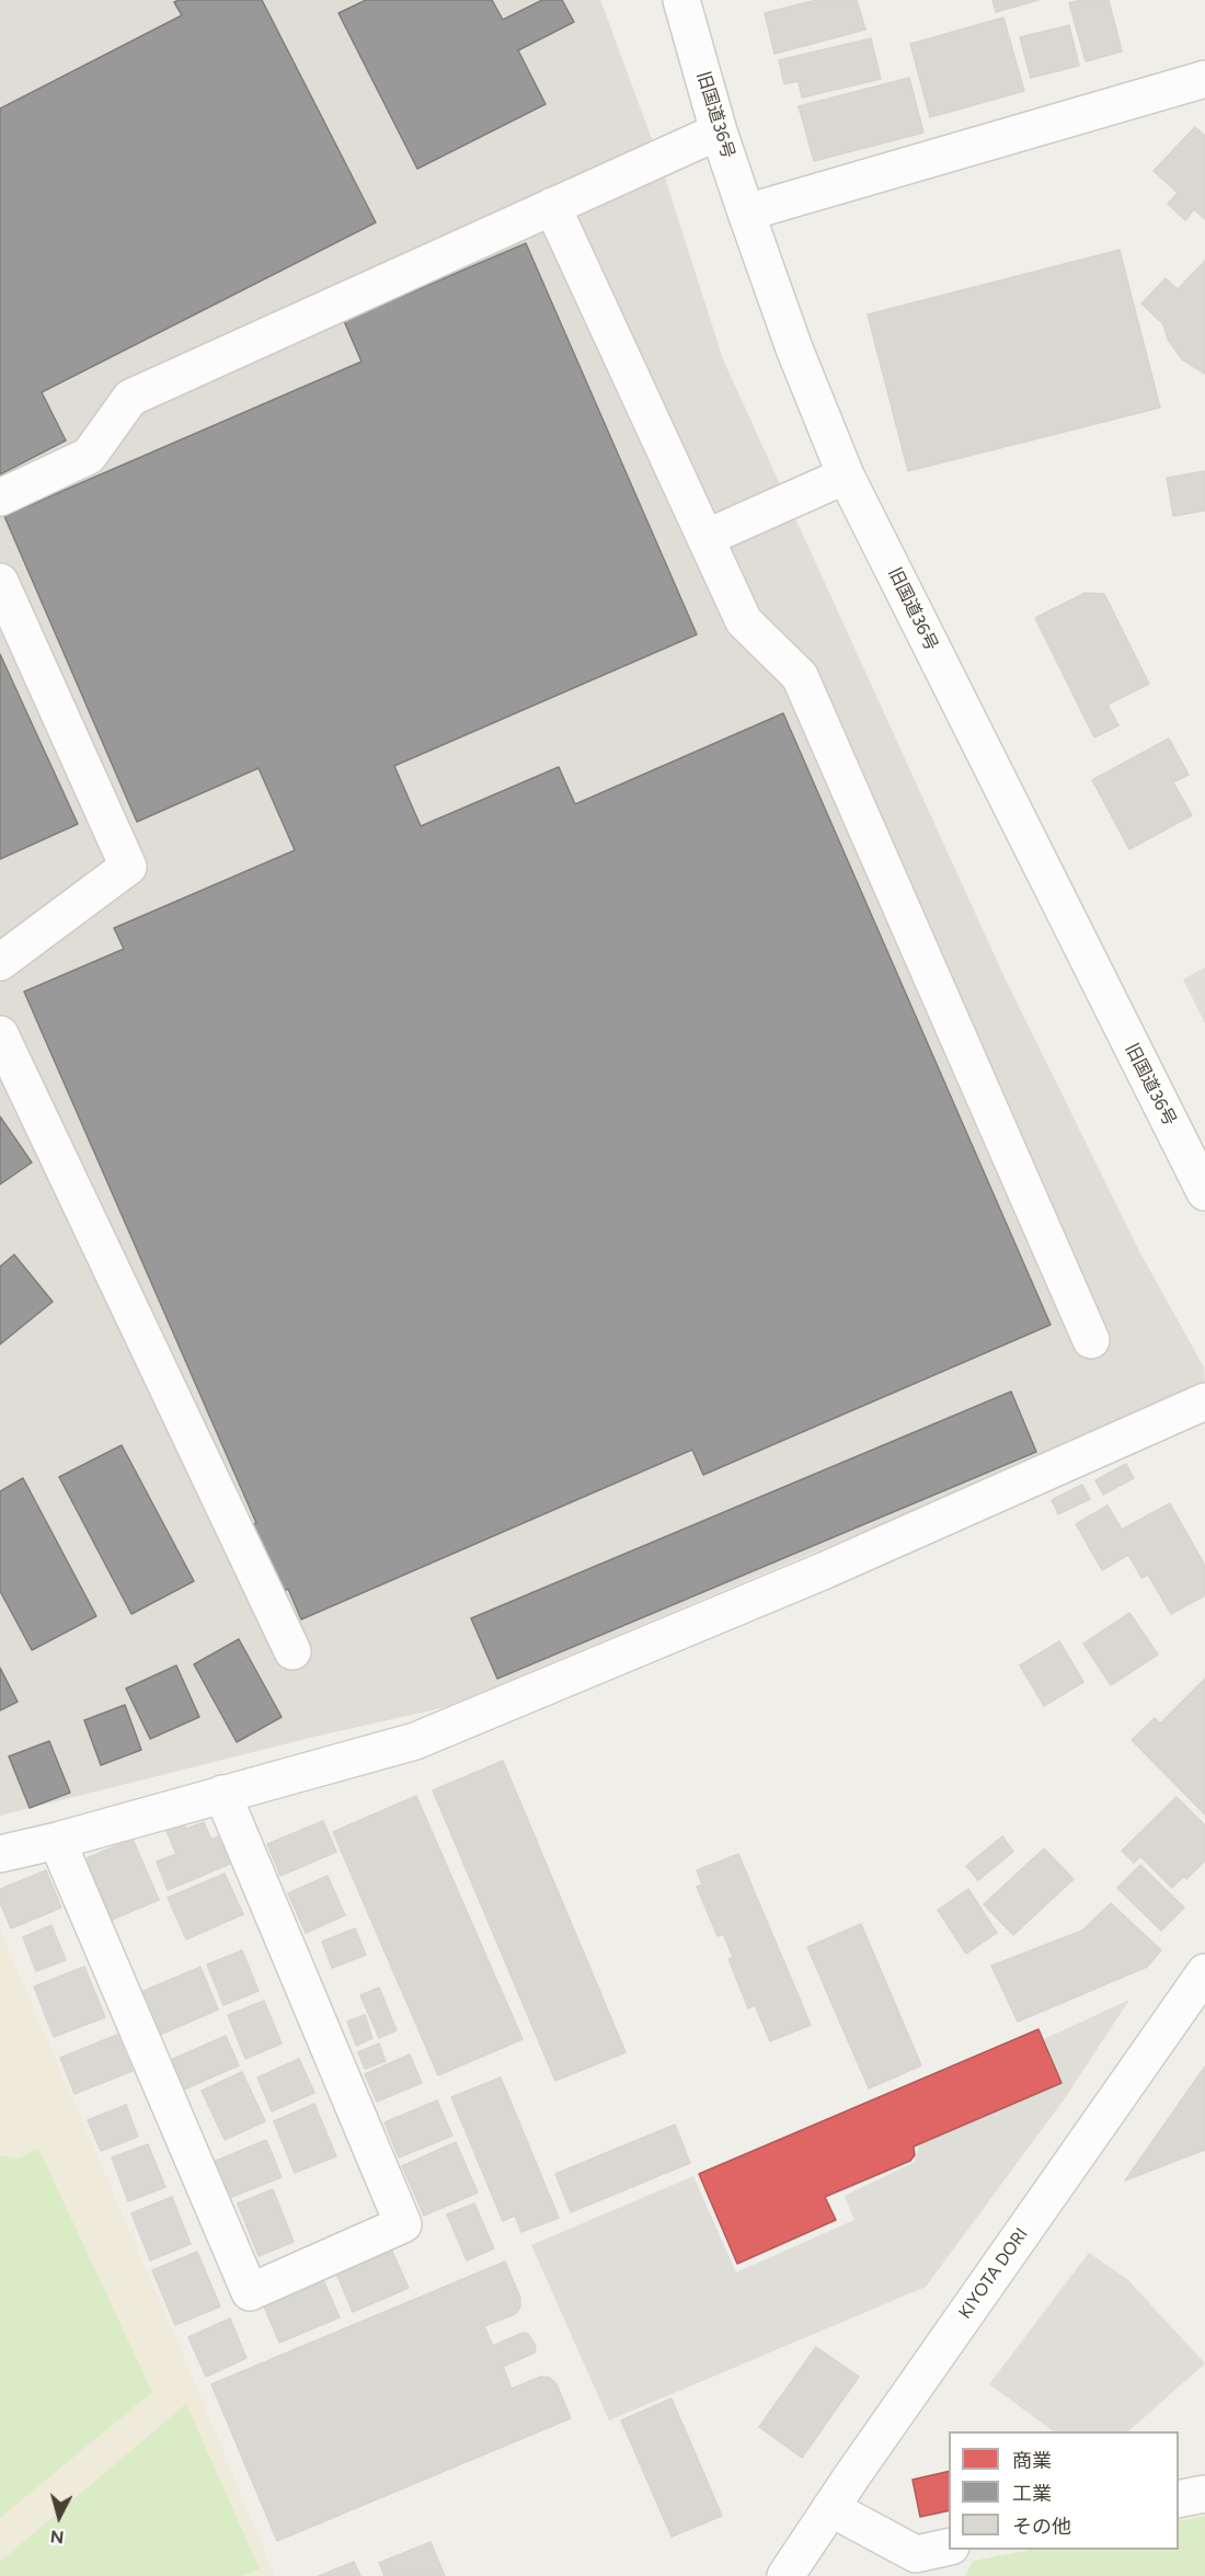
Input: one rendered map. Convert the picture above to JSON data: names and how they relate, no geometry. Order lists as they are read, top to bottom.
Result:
{
  "streets": {
    "street": ["旧国道36号", "KIYOTA DORI"]
  },
  "legend": ["商業", "工業", "その他"],
  "north": "bottom"
}
